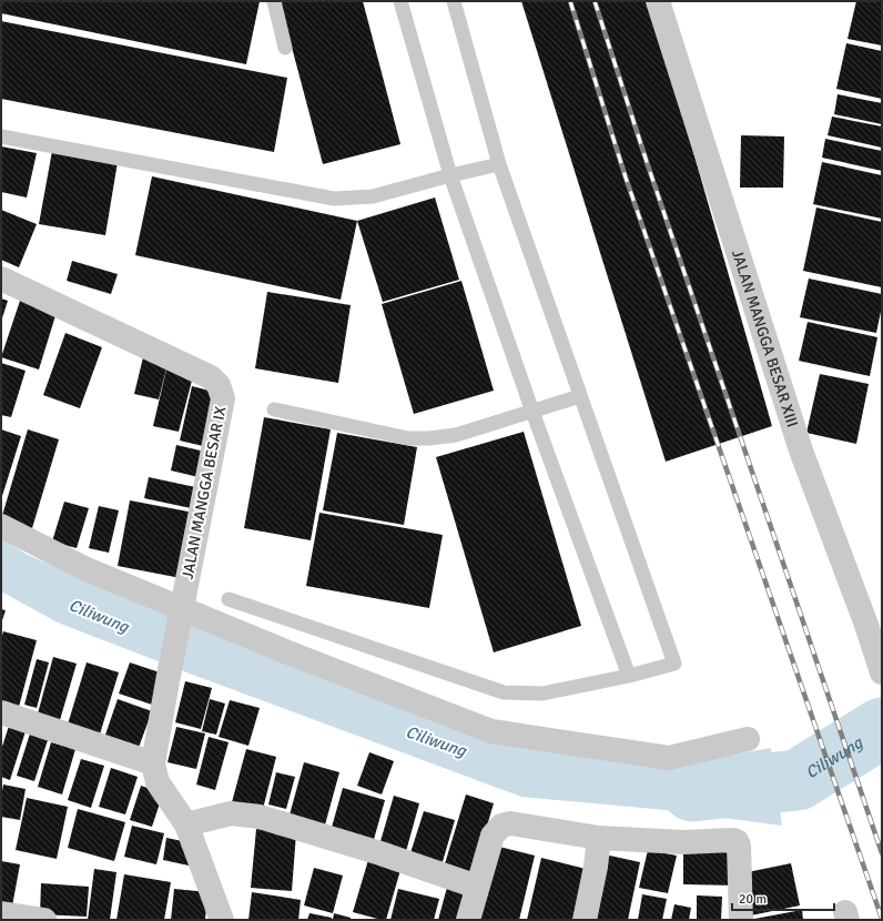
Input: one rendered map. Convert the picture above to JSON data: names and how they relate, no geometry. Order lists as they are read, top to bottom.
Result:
{
  "streets": {
    "street": ["JALAN MANGGA BESAR XIII", "JALAN MANGGA BESAR IX"]
  },
  "water": ["Ciliwung"],
  "scale_bar": "20 m"
}
